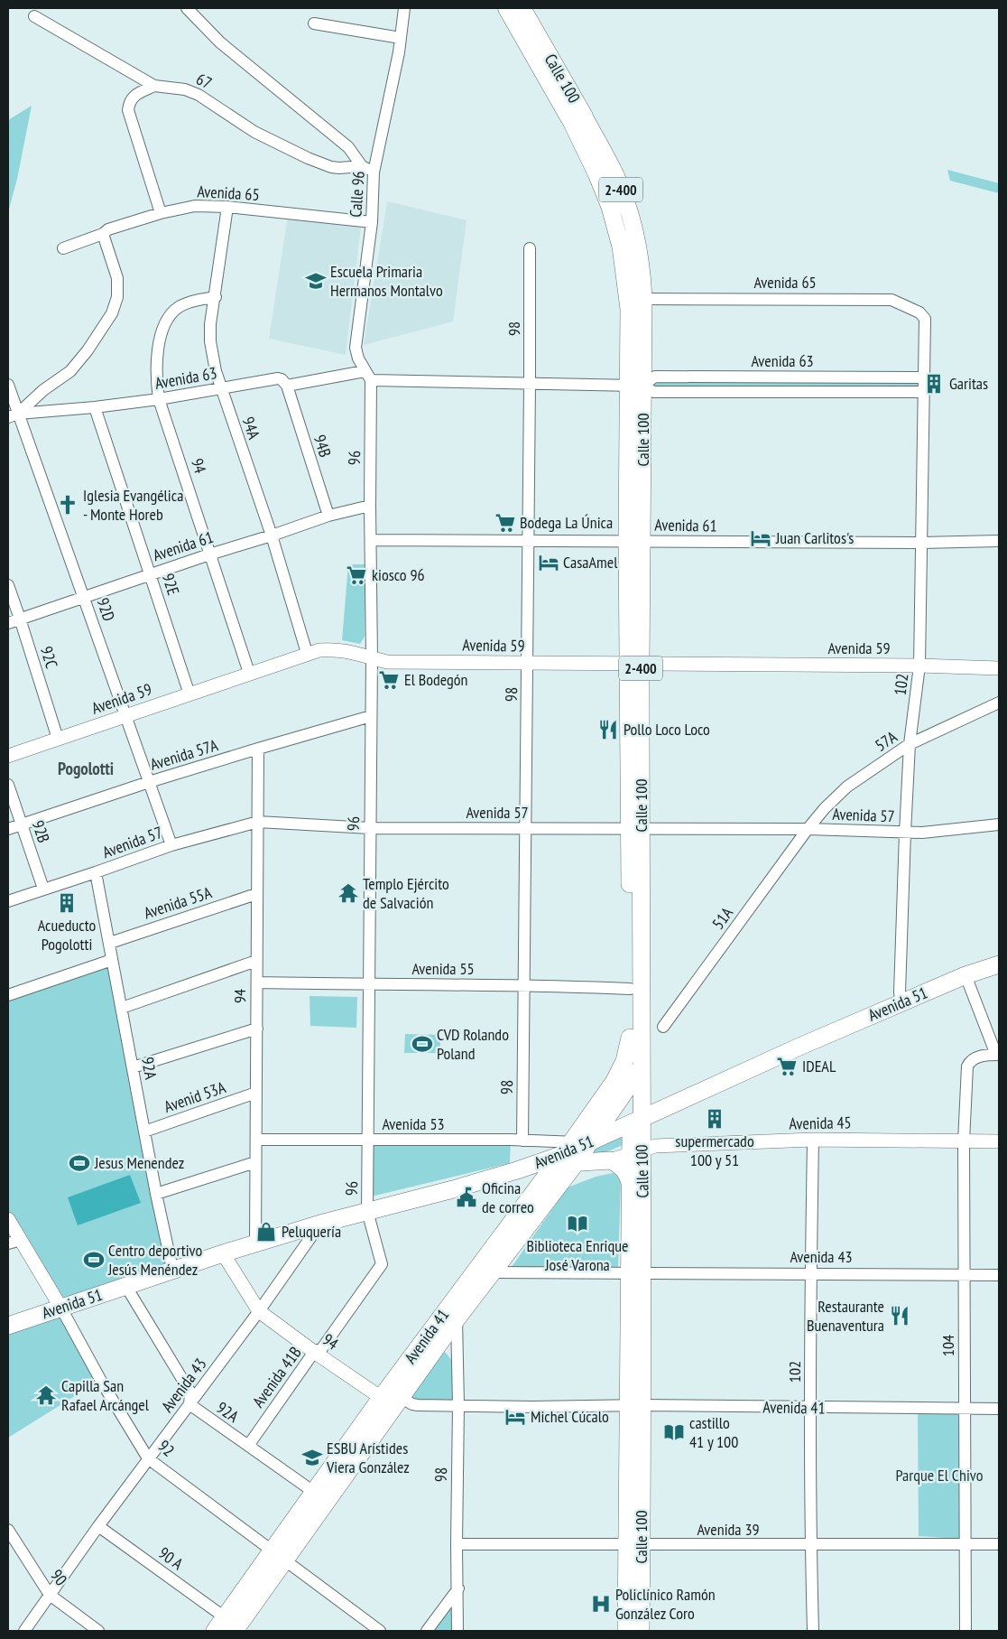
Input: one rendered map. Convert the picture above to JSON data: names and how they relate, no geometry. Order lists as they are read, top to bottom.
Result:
{
  "streets": {
    "highway": ["Calle 100", "2-400"],
    "main road": ["Avenida 51", "Avenida 41"],
    "street": [
      "67",
      "Avenida 65",
      "Calle 96",
      "98",
      "Avenida 63",
      "94A",
      "94B",
      "96",
      "94",
      "Avenida 61",
      "92E",
      "92D",
      "Avenida 59",
      "92C",
      "102",
      "57A",
      "Avenida 57A",
      "Avenida 57",
      "92B",
      "Avenida 55A",
      "51A",
      "Avenida 55",
      "92A",
      "Avenid 53A",
      "Avenida 45",
      "Avenida 53",
      "Avenida 43",
      "104",
      "Avenida 41B",
      "92",
      "Avenida 39",
      "90 A",
      "90"
    ]
  },
  "crossings": [
    ["Calle 100", "Avenida 65"],
    ["Calle 100", "Avenida 63"],
    ["Calle 100", "Avenida 61"],
    ["Calle 100", "Avenida 59"],
    ["Calle 100", "Avenida 57"],
    ["Calle 100", "Avenida 55"],
    ["Calle 100", "Avenida 51"],
    ["Calle 100", "Avenida 45"],
    ["Calle 100", "Avenida 43"],
    ["Calle 100", "Avenida 41"],
    ["Calle 100", "Avenida 39"],
    ["Avenida 65", "Calle 96"],
    ["Avenida 65", "94A"],
    ["Avenida 65", "102"],
    ["Calle 96", "Avenida 63"],
    ["Calle 96", "96"],
    ["98", "Avenida 63"],
    ["98", "Avenida 61"],
    ["98", "Avenida 59"],
    ["98", "Avenida 57"],
    ["98", "Avenida 55"],
    ["98", "Avenida 53"],
    ["98", "Avenida 41"],
    ["98", "Avenida 39"],
    ["Avenida 63", "94A"],
    ["Avenida 63", "94B"],
    ["Avenida 63", "96"],
    ["Avenida 63", "94"],
    ["Avenida 63", "92E"],
    ["Avenida 63", "92D"],
    ["Avenida 63", "102"],
    ["94A", "94"],
    ["94A", "Avenida 61"],
    ["94A", "Avenida 59"],
    ["94B", "Avenida 61"],
    ["96", "Avenida 61"],
    ["96", "Avenida 59"],
    ["96", "Avenida 57A"],
    ["96", "Avenida 57"],
    ["96", "Avenida 55"],
    ["96", "Avenida 51"],
    ["96", "Avenida 53"],
    ["96", "Avenida 41B"],
    ["94", "Avenida 61"],
    ["94", "Avenida 59"],
    ["94", "Avenida 57A"],
    ["94", "Avenida 57"],
    ["94", "Avenida 55A"],
    ["94", "Avenida 55"],
    ["94", "Avenida 51"],
    ["94", "Avenid 53A"],
    ["94", "Avenida 53"],
    ["94", "Avenida 43"],
    ["94", "Avenida 41"],
    ["94", "Avenida 41B"],
    ["Avenida 61", "92E"],
    ["Avenida 61", "92D"],
    ["Avenida 61", "92C"],
    ["Avenida 61", "102"],
    ["92E", "Avenida 59"],
    ["92D", "Avenida 59"],
    ["92D", "Avenida 57A"],
    ["92D", "Avenida 57"],
    ["Avenida 59", "92C"],
    ["Avenida 59", "102"],
    ["102", "57A"],
    ["102", "Avenida 57"],
    ["102", "Avenida 51"],
    ["102", "Avenida 45"],
    ["102", "Avenida 43"],
    ["102", "Avenida 41"],
    ["102", "Avenida 39"],
    ["57A", "Avenida 57"],
    ["57A", "51A"],
    ["Avenida 57A", "92B"],
    ["Avenida 57", "92B"],
    ["Avenida 57", "51A"],
    ["Avenida 57", "92A"],
    ["Avenida 55A", "92A"],
    ["Avenida 51", "92A"],
    ["Avenida 51", "Avenida 53"],
    ["Avenida 51", "Avenida 43"],
    ["Avenida 51", "Avenida 41"],
    ["Avenida 51", "92"],
    ["92A", "Avenid 53A"],
    ["92A", "Avenida 43"],
    ["92A", "Avenida 41"],
    ["92A", "Avenida 41B"],
    ["Avenida 45", "104"],
    ["Avenida 53", "Avenida 41"],
    ["Avenida 43", "Avenida 41"],
    ["Avenida 43", "104"],
    ["Avenida 43", "92"],
    ["Avenida 43", "90 A"],
    ["Avenida 43", "90"],
    ["Avenida 41", "104"],
    ["Avenida 41", "92"],
    ["Avenida 41", "90 A"],
    ["104", "Avenida 39"]
  ],
  "districts": ["Pogolotti"],
  "parks": ["Parque El Chivo"],
  "places": {
    "school or university": ["Escuela Primaria Hermanos Montalvo", "ESBU Arístides Viera González"],
    "building": ["Garitas", "Acueducto Pogolotti", "supermercado 100 y 51"],
    "church": ["Iglesia Evangélica - Monte Horeb"],
    "supermarket": [
      "Bodega La Única",
      "kiosco 96",
      "El Bodegón",
      "IDEAL"
    ],
    "hotel": ["Juan Carlitos's", "CasaAmel", "Michel Cúcalo"],
    "restaurant": ["Pollo Loco Loco", "Restaurante Buenaventura"],
    "temple": ["Templo Ejército de Salvación", "Capilla San Rafael Arcángel"],
    "sports": ["CVD Rolando Poland", "Jesus Menendez", "Centro deportivo Jesús Menéndez"],
    "public building": ["Oficina de correo"],
    "library": ["Biblioteca Enrique José Varona", "castillo 41 y 100"],
    "shop": ["Peluquería"],
    "hospital": ["Policlínico Ramón González Coro"]
  }
}
